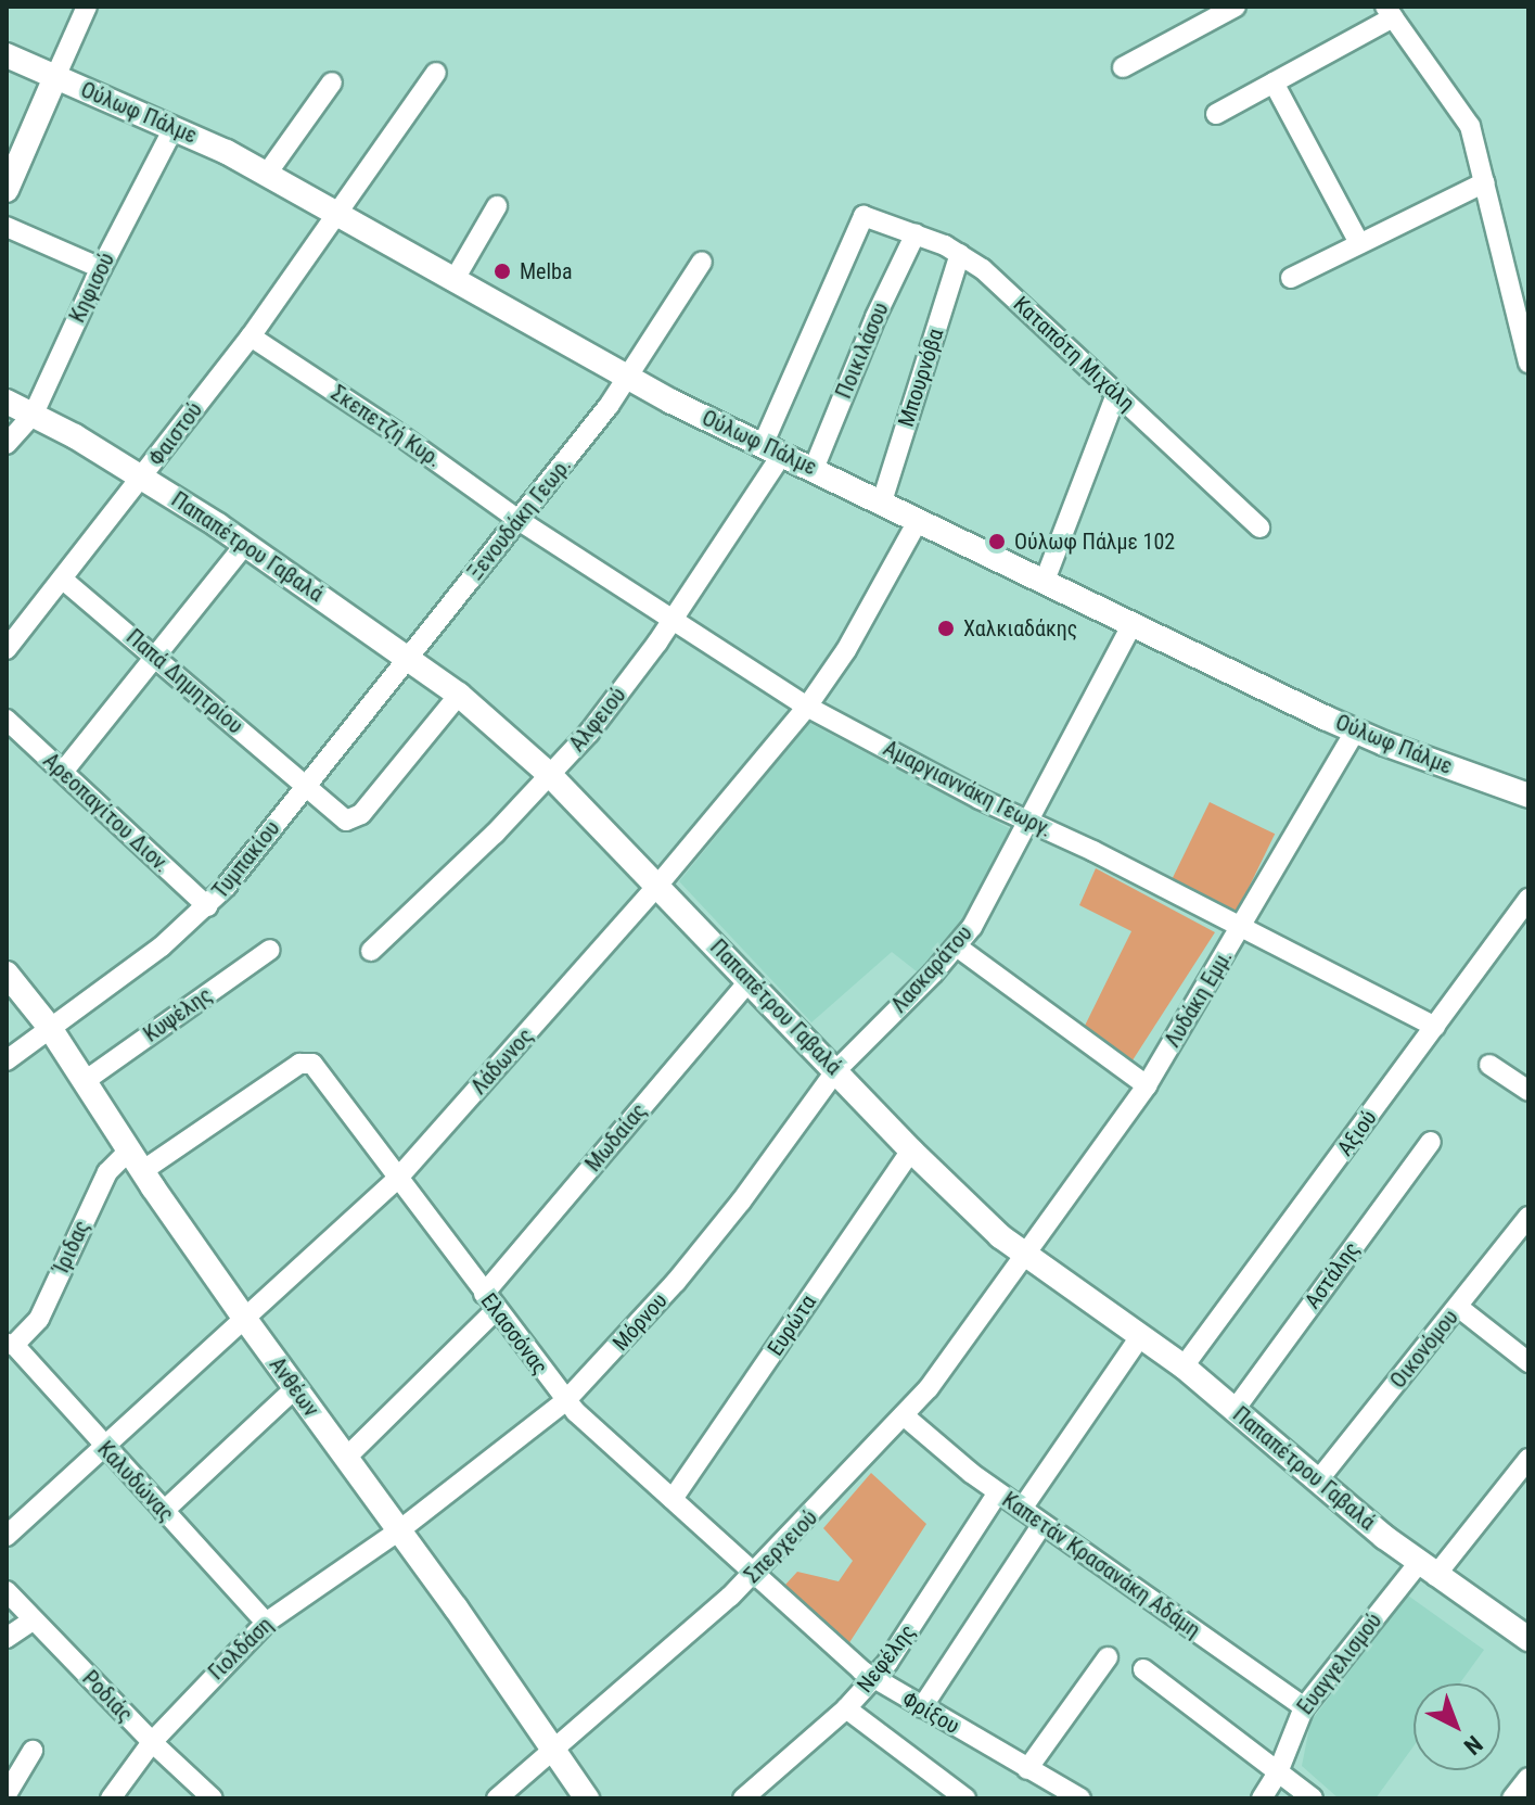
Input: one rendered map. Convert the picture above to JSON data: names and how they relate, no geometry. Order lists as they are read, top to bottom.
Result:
{
  "streets": {
    "street": [
      "Ούλωφ Πάλμε",
      "Κηφισού",
      "Ποικιλάσου",
      "Καταπότη Μιχάλη",
      "Μπουρνόβα",
      "Σκεπετζή Κυρ.",
      "Φαιστού",
      "Ξενουδάκη Γεωρ.",
      "Παπαπέτρου Γαβαλά",
      "Παπά Δημητρίου",
      "Αλφειού",
      "Αμαργιαννάκη Γεωργ.",
      "Αρεοπαγίτου Διον.",
      "Τυμπακίου",
      "Λασκαράτου",
      "Λυδάκη Εμμ.",
      "Κυψέλης",
      "Λάδωνος",
      "Αξιού",
      "Μωδαίας",
      "Ίριδας",
      "Αστάλης",
      "Μόρνου",
      "Ευρώτα",
      "Ελασσόνας",
      "Οικονόμου",
      "Ανθέων",
      "Καλυδώνας",
      "Σπερχειού",
      "Καπετάν Κρασανάκη Αδάμη",
      "Γιολδάση",
      "Νεφέλης",
      "Ευαγγελισμού",
      "Ροδιάς",
      "Φρίξου"
    ]
  },
  "crossings": [
    ["Ούλωφ Πάλμε", "Κηφισού"],
    ["Ούλωφ Πάλμε", "Ποικιλάσου"],
    ["Ούλωφ Πάλμε", "Μπουρνόβα"],
    ["Ούλωφ Πάλμε", "Φαιστού"],
    ["Ούλωφ Πάλμε", "Ξενουδάκη Γεωρ."],
    ["Ούλωφ Πάλμε", "Αλφειού"],
    ["Ούλωφ Πάλμε", "Λασκαράτου"],
    ["Ούλωφ Πάλμε", "Λυδάκη Εμμ."],
    ["Ούλωφ Πάλμε", "Λάδωνος"],
    ["Κηφισού", "Παπαπέτρου Γαβαλά"],
    ["Ποικιλάσου", "Καταπότη Μιχάλη"],
    ["Καταπότη Μιχάλη", "Μπουρνόβα"],
    ["Καταπότη Μιχάλη", "Αλφειού"],
    ["Σκεπετζή Κυρ.", "Φαιστού"],
    ["Σκεπετζή Κυρ.", "Ξενουδάκη Γεωρ."],
    ["Σκεπετζή Κυρ.", "Αμαργιαννάκη Γεωργ."],
    ["Φαιστού", "Παπαπέτρου Γαβαλά"],
    ["Φαιστού", "Παπά Δημητρίου"],
    ["Ξενουδάκη Γεωρ.", "Παπαπέτρου Γαβαλά"],
    ["Ξενουδάκη Γεωρ.", "Αμαργιαννάκη Γεωργ."],
    ["Ξενουδάκη Γεωρ.", "Τυμπακίου"],
    ["Παπαπέτρου Γαβαλά", "Παπά Δημητρίου"],
    ["Παπαπέτρου Γαβαλά", "Αλφειού"],
    ["Παπαπέτρου Γαβαλά", "Τυμπακίου"],
    ["Παπαπέτρου Γαβαλά", "Λασκαράτου"],
    ["Παπαπέτρου Γαβαλά", "Λυδάκη Εμμ."],
    ["Παπαπέτρου Γαβαλά", "Λάδωνος"],
    ["Παπαπέτρου Γαβαλά", "Αξιού"],
    ["Παπαπέτρου Γαβαλά", "Μωδαίας"],
    ["Παπαπέτρου Γαβαλά", "Αστάλης"],
    ["Παπαπέτρου Γαβαλά", "Μόρνου"],
    ["Παπαπέτρου Γαβαλά", "Ευρώτα"],
    ["Παπαπέτρου Γαβαλά", "Οικονόμου"],
    ["Παπαπέτρου Γαβαλά", "Σπερχειού"],
    ["Παπαπέτρου Γαβαλά", "Ευαγγελισμού"],
    ["Παπά Δημητρίου", "Τυμπακίου"],
    ["Αλφειού", "Αμαργιαννάκη Γεωργ."],
    ["Αμαργιαννάκη Γεωργ.", "Λασκαράτου"],
    ["Αμαργιαννάκη Γεωργ.", "Λυδάκη Εμμ."],
    ["Αμαργιαννάκη Γεωργ.", "Λάδωνος"],
    ["Αμαργιαννάκη Γεωργ.", "Αξιού"],
    ["Αρεοπαγίτου Διον.", "Τυμπακίου"],
    ["Τυμπακίου", "Ανθέων"],
    ["Λασκαράτου", "Μόρνου"],
    ["Λυδάκη Εμμ.", "Σπερχειού"],
    ["Κυψέλης", "Ανθέων"],
    ["Λάδωνος", "Ελασσόνας"],
    ["Λάδωνος", "Ανθέων"],
    ["Λάδωνος", "Καλυδώνας"],
    ["Μωδαίας", "Ελασσόνας"],
    ["Μωδαίας", "Ανθέων"],
    ["Ίριδας", "Ελασσόνας"],
    ["Ίριδας", "Ανθέων"],
    ["Ίριδας", "Καλυδώνας"],
    ["Μόρνου", "Ελασσόνας"],
    ["Μόρνου", "Ανθέων"],
    ["Μόρνου", "Γιολδάση"],
    ["Ευρώτα", "Ελασσόνας"],
    ["Ελασσόνας", "Σπερχειού"],
    ["Ελασσόνας", "Φρίξου"],
    ["Ανθέων", "Σπερχειού"],
    ["Ανθέων", "Γιολδάση"],
    ["Καλυδώνας", "Γιολδάση"],
    ["Σπερχειού", "Καπετάν Κρασανάκη Αδάμη"],
    ["Σπερχειού", "Φρίξου"],
    ["Καπετάν Κρασανάκη Αδάμη", "Νεφέλης"],
    ["Καπετάν Κρασανάκη Αδάμη", "Ευαγγελισμού"],
    ["Γιολδάση", "Ροδιάς"],
    ["Νεφέλης", "Φρίξου"]
  ],
  "places": ["Melba", "Ούλωφ Πάλμε 102", "Χαλκιαδάκης"],
  "north": "bottom right"
}
